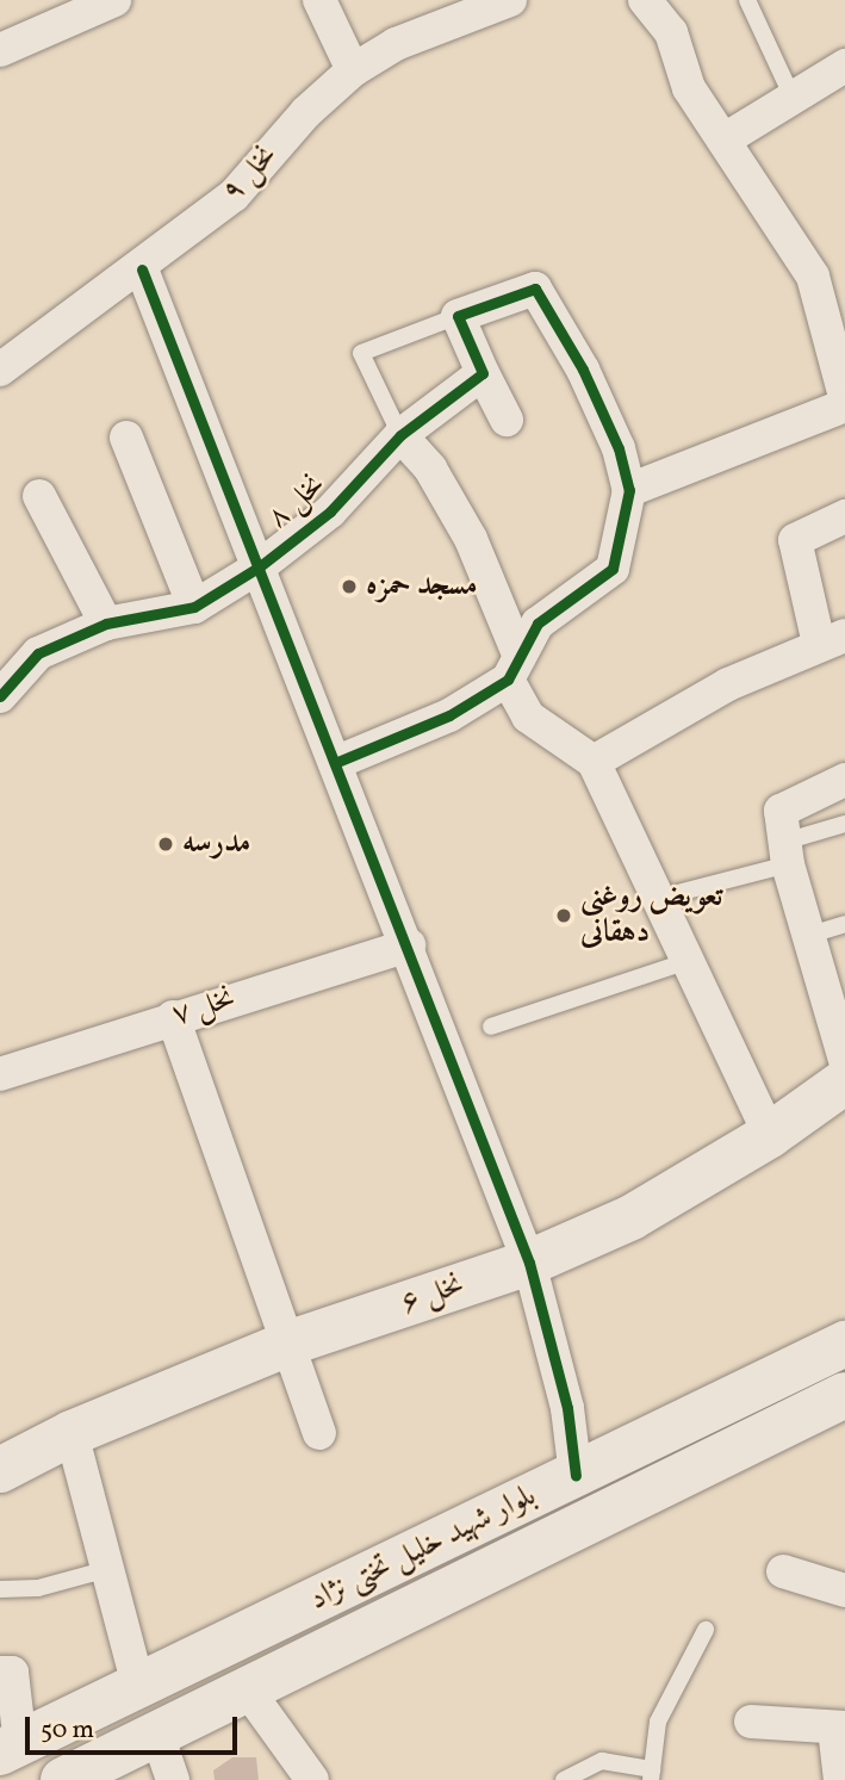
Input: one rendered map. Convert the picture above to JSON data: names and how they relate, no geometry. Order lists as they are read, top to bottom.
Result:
{
  "streets": {
    "street": [
      "نخل ۹",
      "نخل ۸",
      "نخل ۷",
      "نخل ۶",
      "بلوار شهید خلیل تختی نژاد"
    ]
  },
  "places": ["مسجد حمزه", "مدرسه", "تعویض روغنی دهقانی"],
  "scale_bar": "50 m"
}
